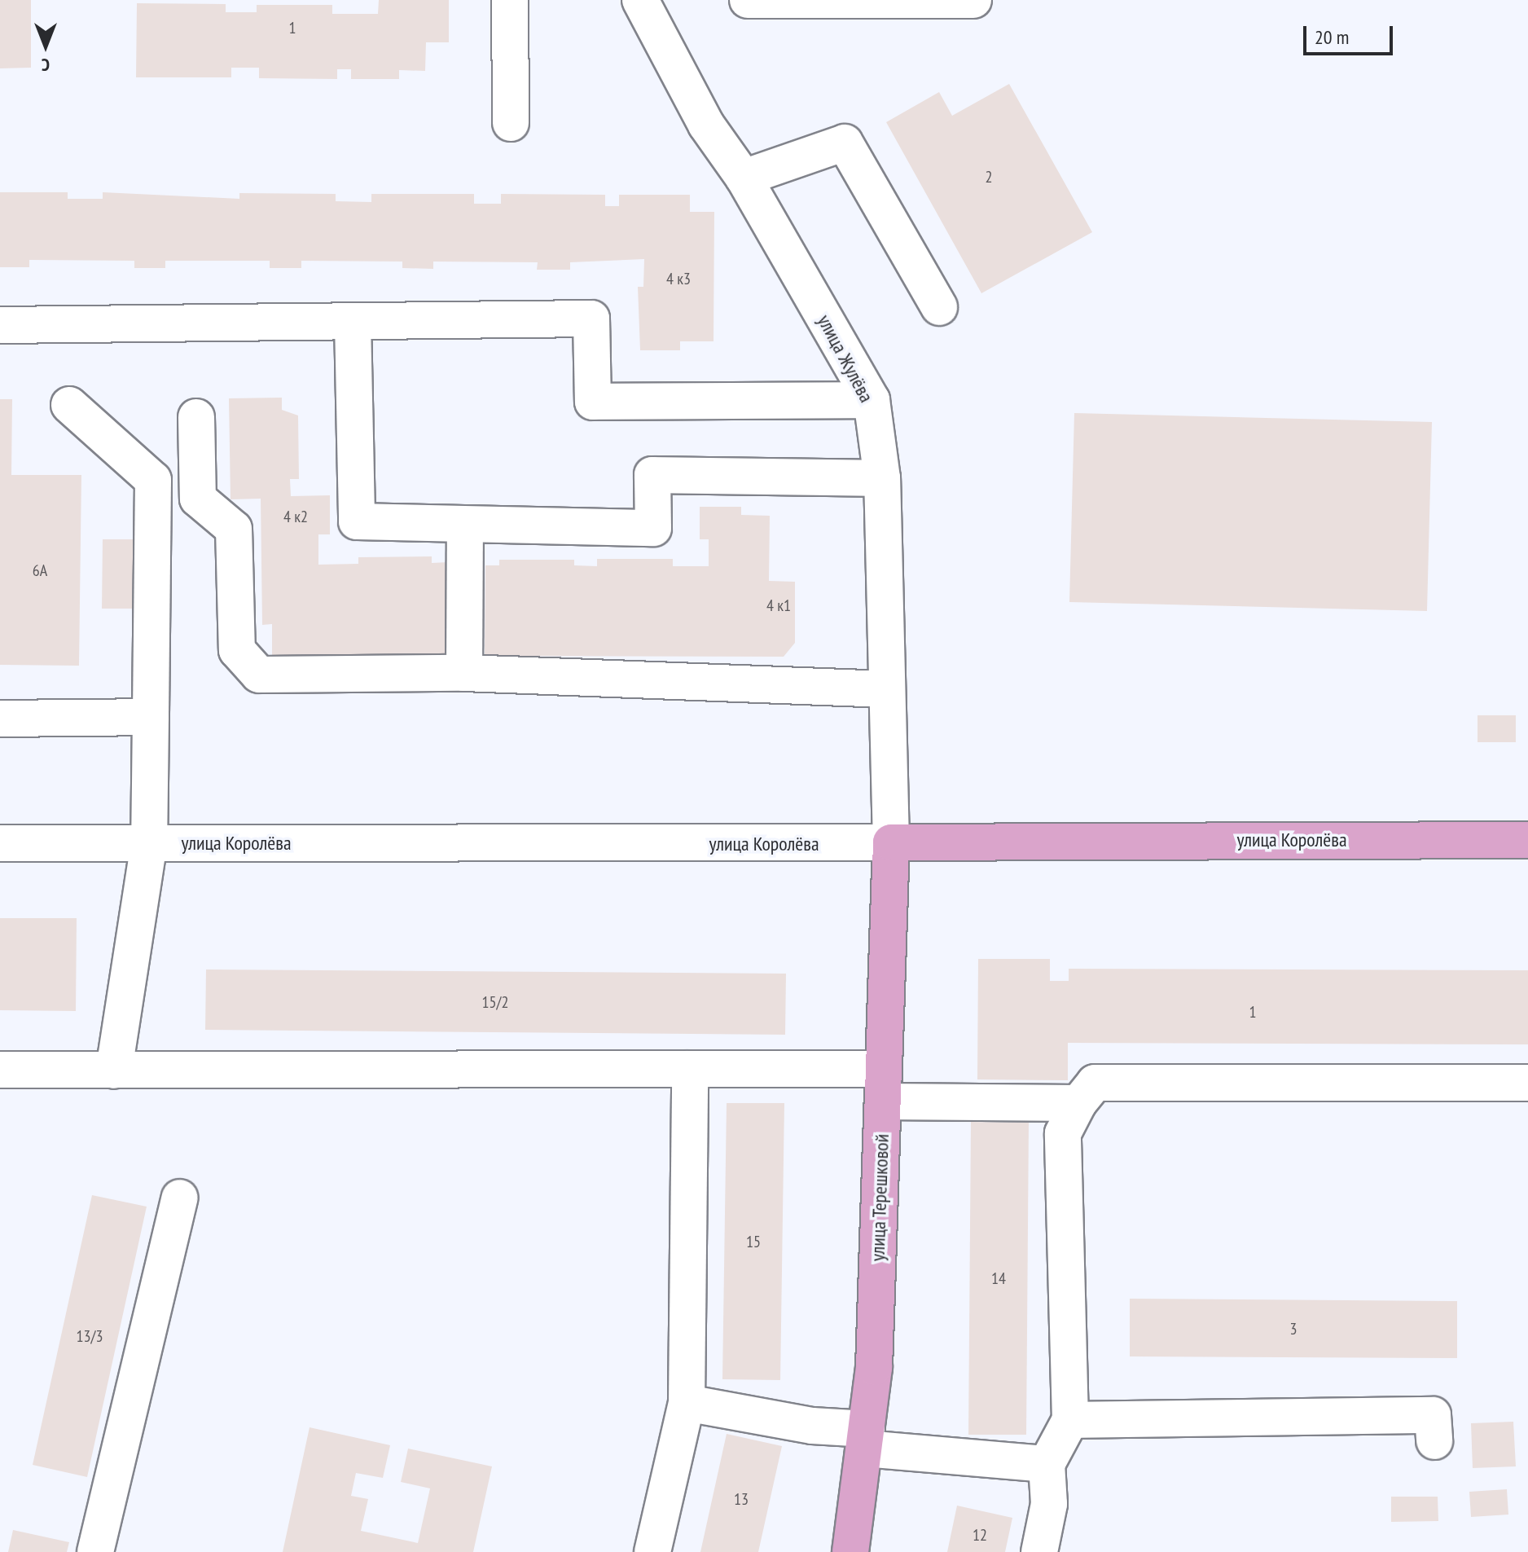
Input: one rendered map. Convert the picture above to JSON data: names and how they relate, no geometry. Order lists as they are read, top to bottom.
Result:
{
  "streets": {
    "main road": ["улица Королёва", "улица Терешковой"],
    "street": ["улица Жулёва"]
  },
  "crossings": [
    ["улица Жулёва", "улица Королёва"],
    ["улица Жулёва", "улица Терешковой"],
    ["улица Королёва", "улица Терешковой"]
  ],
  "house_numbers": [
    "1",
    "2",
    "4 к3",
    "4 к2",
    "6А",
    "4 к1",
    "15/2",
    "1",
    "15",
    "14",
    "3",
    "13/3",
    "13",
    "12"
  ],
  "scale_bar": "20 m",
  "north": "bottom"
}
